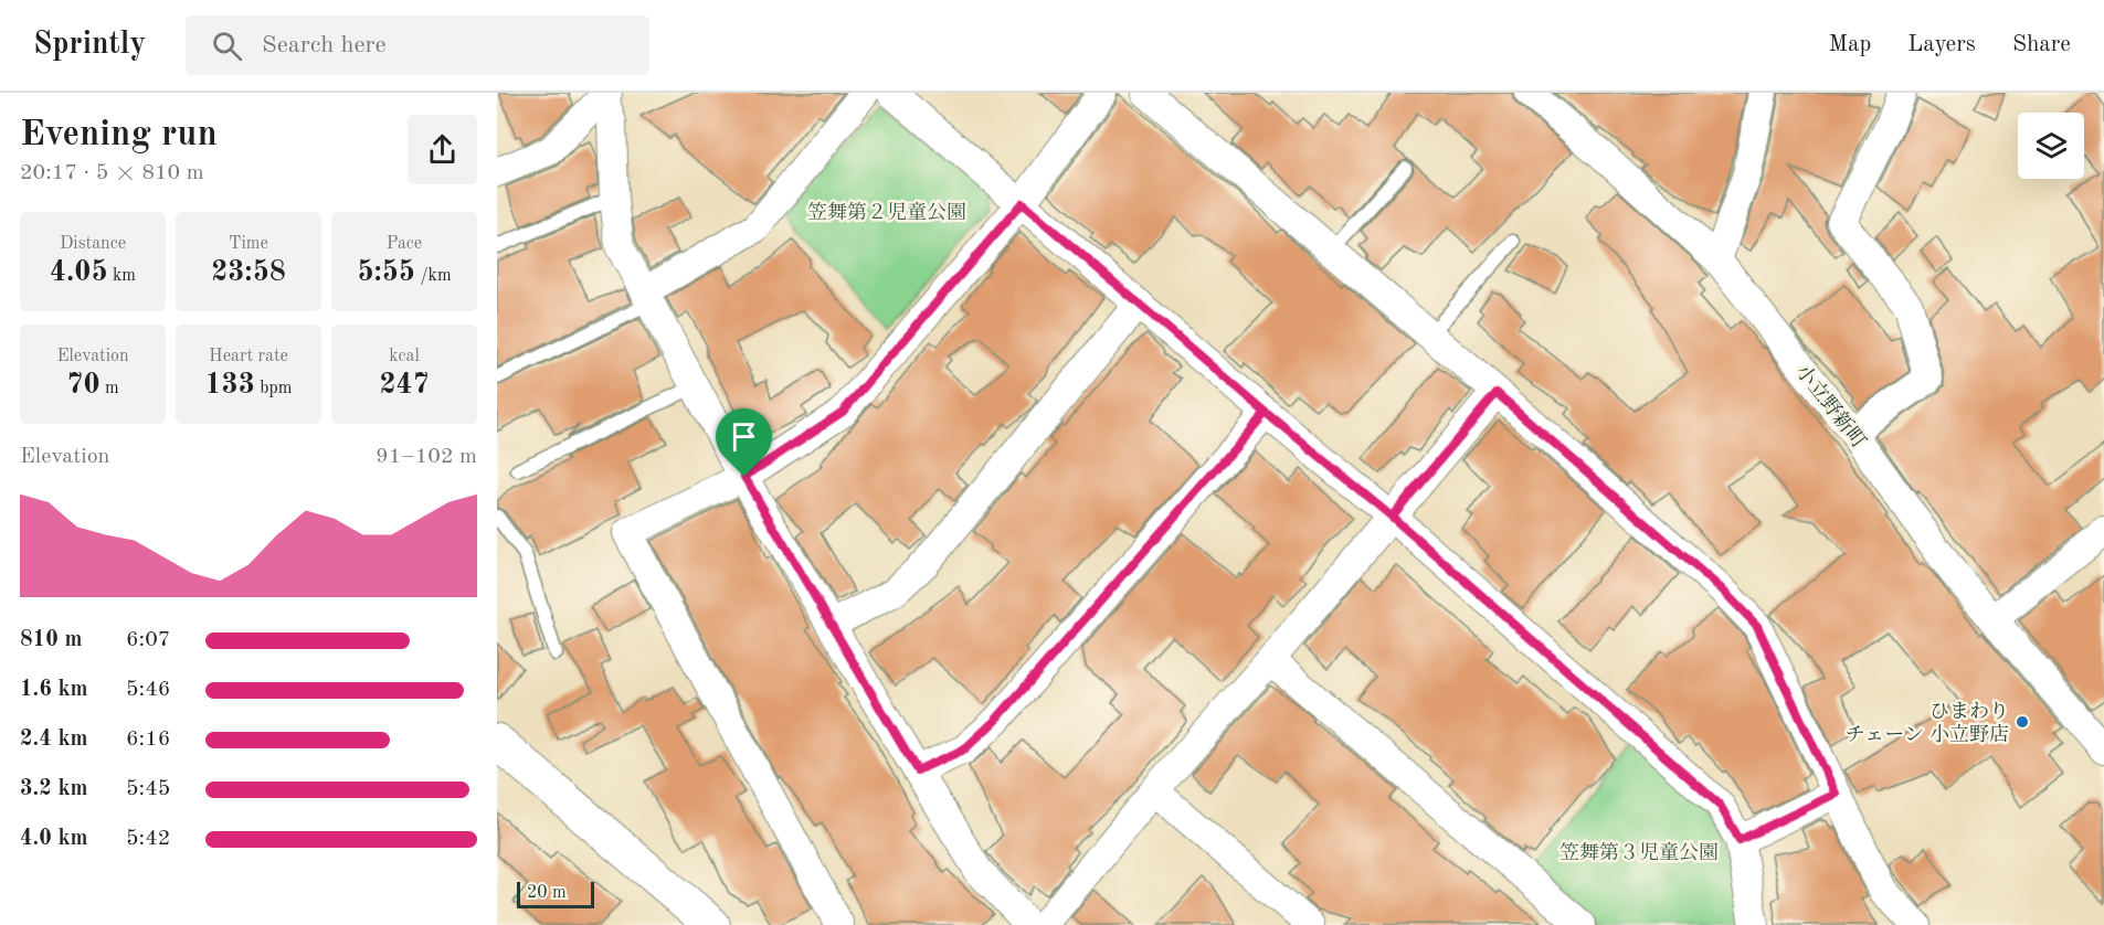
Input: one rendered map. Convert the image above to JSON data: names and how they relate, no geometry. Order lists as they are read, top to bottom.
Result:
{
  "streets": {
    "street": ["小立野新町"]
  },
  "parks": ["笠舞第２児童公園", "笠舞第３児童公園"],
  "places": ["ひまわり チェーン 小立野店"],
  "scale_bar": "20 m",
  "page": {
    "header": "Sprintly",
    "search": "Search here",
    "nav": ["Map", "Layers", "Share"],
    "heading": ["Evening run", "20:17 · 5 × 810 m"],
    "stats": [
      ["Distance", "4.05 km"],
      ["Time", "23:58"],
      ["Pace", "5:55 /km"],
      ["Elevation", "70 m"],
      ["Heart rate", "133 bpm"],
      ["kcal", "247"]
    ],
    "chart": ["Elevation", "91–102 m"],
    "list": [
      {
        "name": "810 m",
        "note": "6:07"
      },
      {
        "name": "1.6 km",
        "note": "5:46"
      },
      {
        "name": "2.4 km",
        "note": "6:16"
      },
      {
        "name": "3.2 km",
        "note": "5:45"
      },
      {
        "name": "4.0 km",
        "note": "5:42"
      }
    ],
    "scale": "20 m"
  }
}
